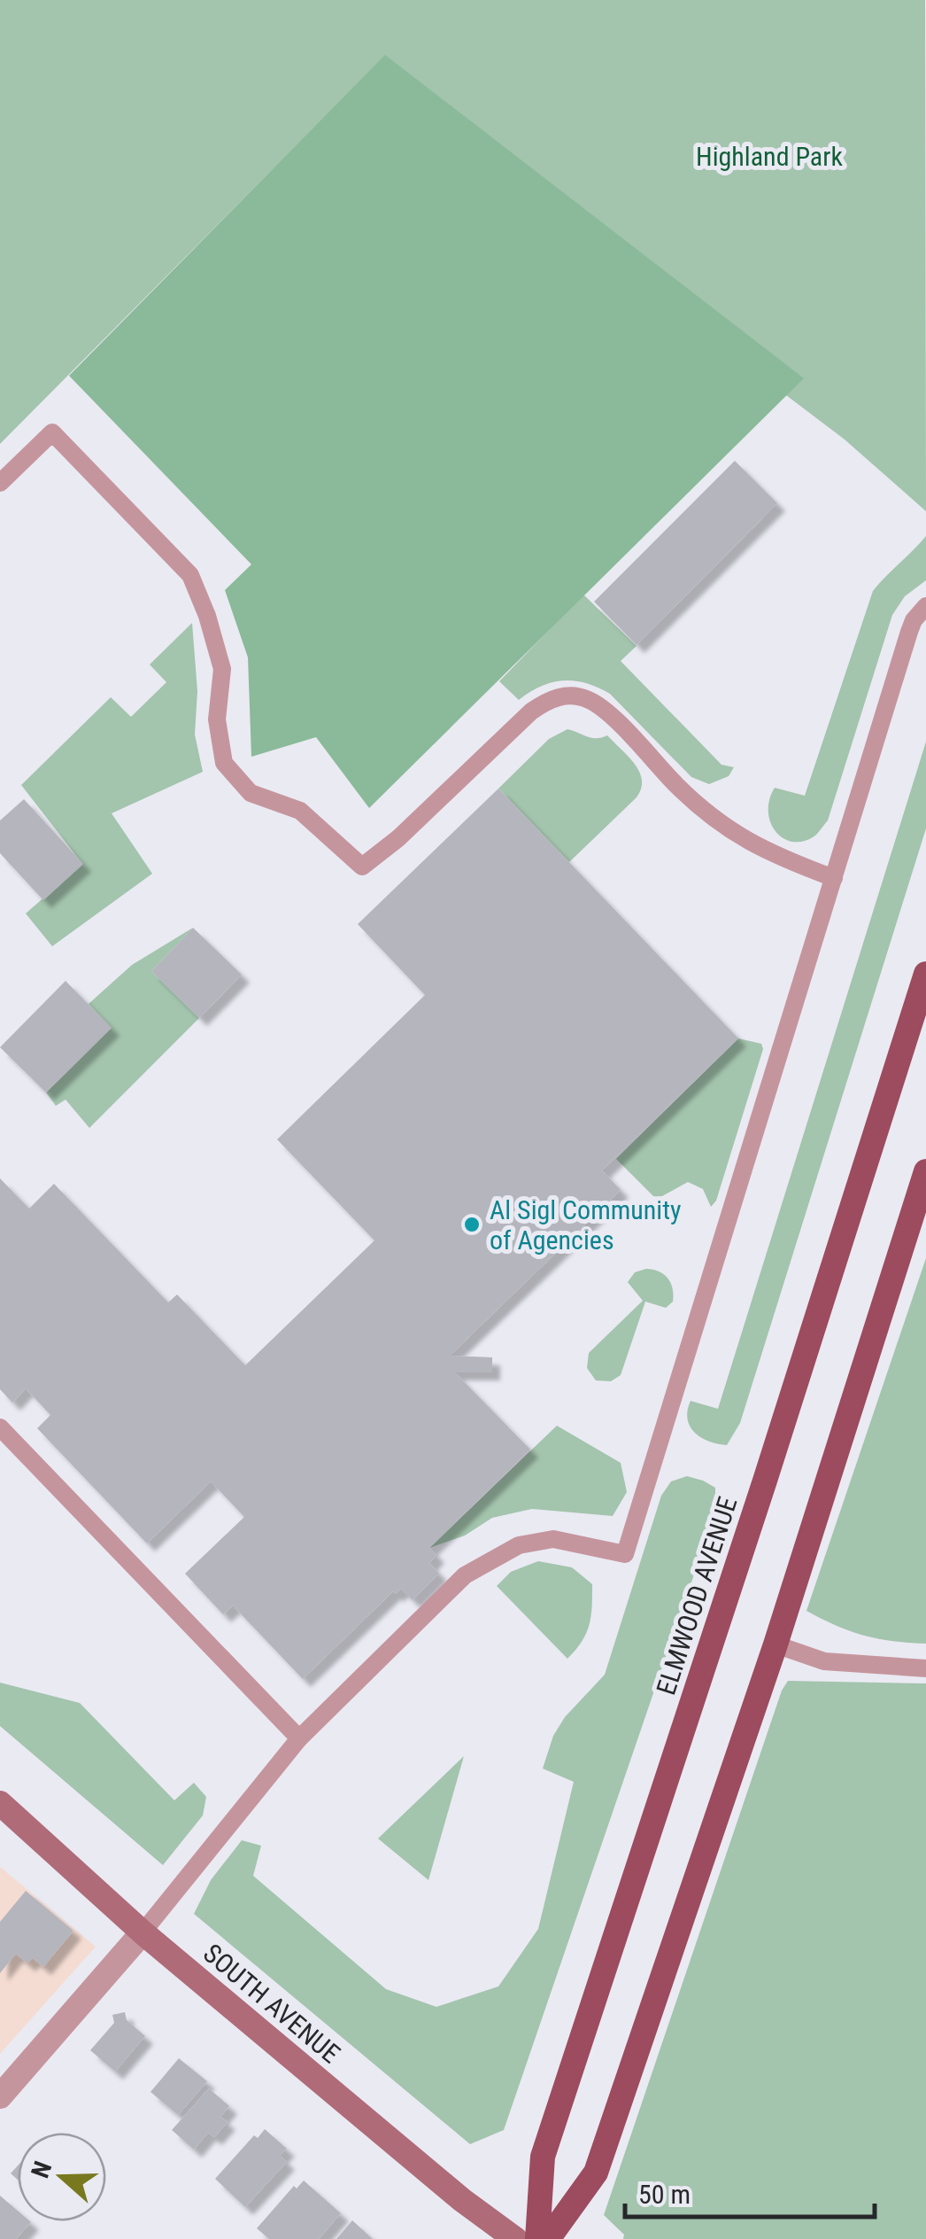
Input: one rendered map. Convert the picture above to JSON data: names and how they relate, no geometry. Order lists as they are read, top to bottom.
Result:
{
  "streets": {
    "main road": ["ELMWOOD AVENUE", "SOUTH AVENUE"]
  },
  "parks": ["Highland Park"],
  "places": ["Al Sigl Community of Agencies"],
  "scale_bar": "50 m",
  "north": "left"
}
